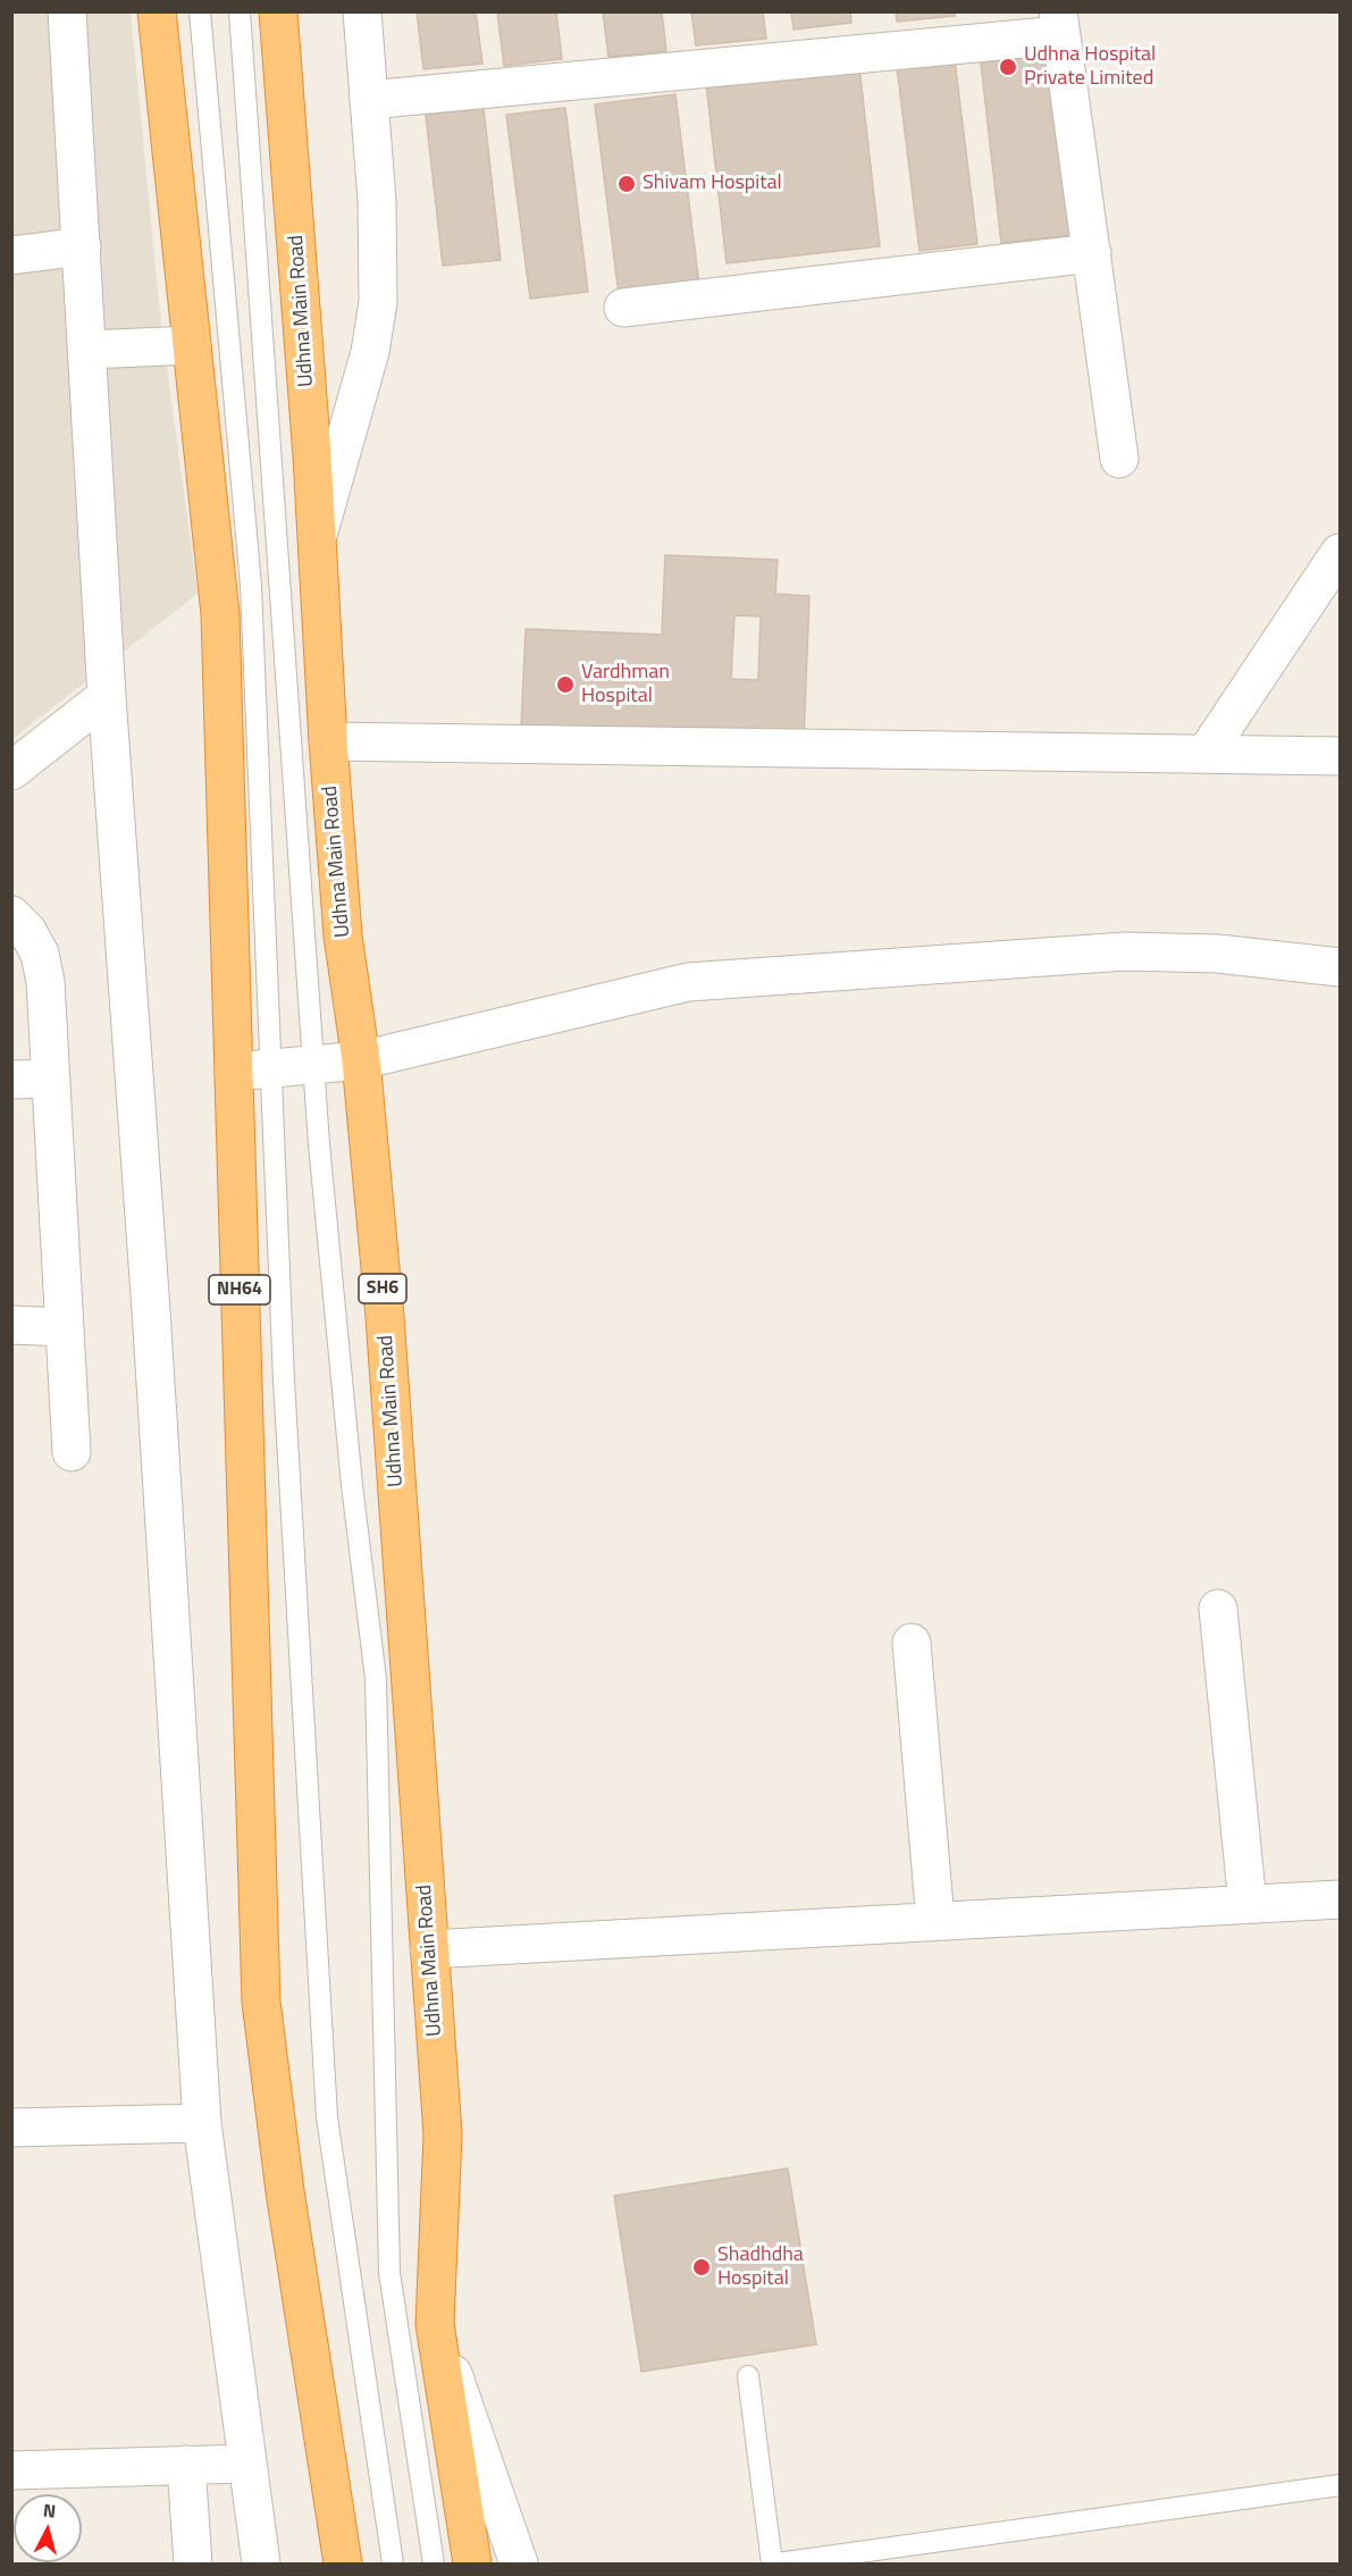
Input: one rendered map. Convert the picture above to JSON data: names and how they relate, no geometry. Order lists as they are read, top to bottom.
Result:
{
  "streets": {
    "highway": ["Udhna Main Road", "SH6", "NH64"]
  },
  "places": [
    "Udhna Hospital Private Limited",
    "Shivam Hospital",
    "Vardhman Hospital",
    "Shadhdha Hospital"
  ],
  "north": "top"
}
